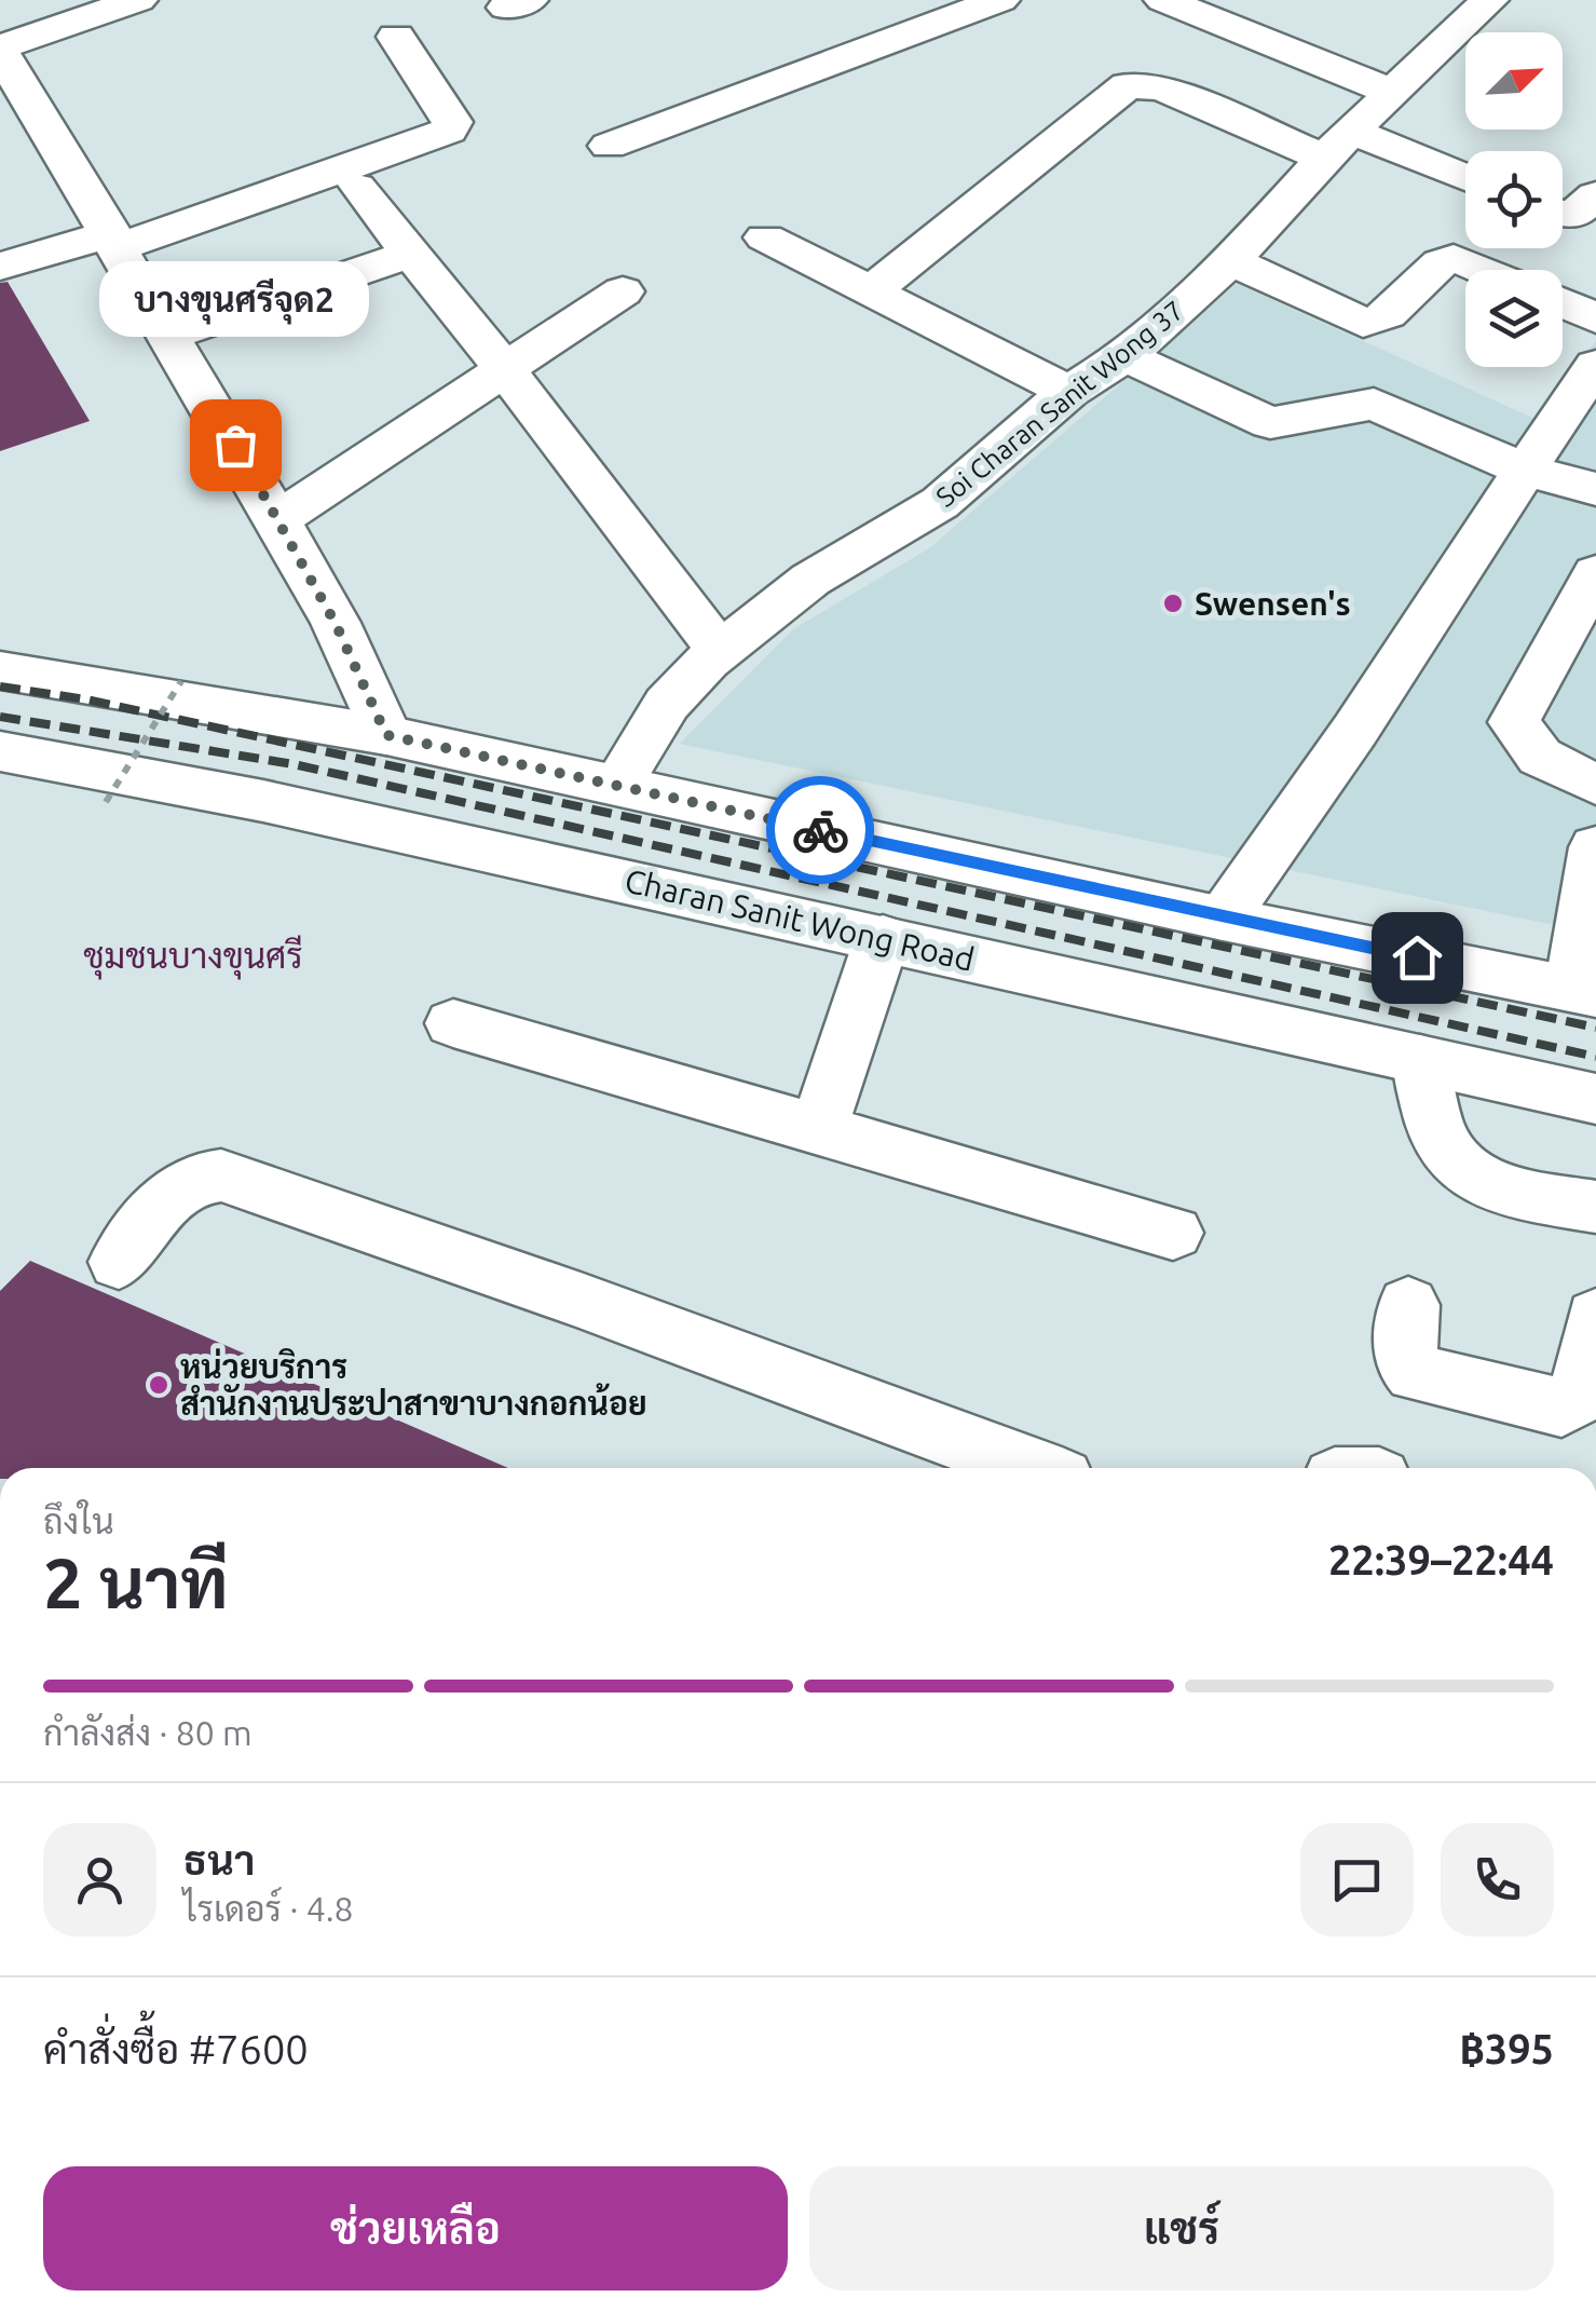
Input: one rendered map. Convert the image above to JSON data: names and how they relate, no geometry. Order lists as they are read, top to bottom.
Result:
{
  "streets": {
    "street": ["Soi Charan Sanit Wong 37", "Charan Sanit Wong Road"]
  },
  "districts": ["ชุมชนบางขุนศรี"],
  "places": ["บางขุนศรีจุด2", "Swensen's", "หน่วยบริการ สำนักงานประปาสาขาบางกอกน้อย"],
  "north": "top right",
  "page": {
    "bubble": "บางขุนศรีจุด2",
    "heading": ["2 นาที", "ถึงใน", "22:39–22:44"],
    "panel": [
      "ธนา",
      "ไรเดอร์ · 4.8",
      "คำสั่งซื้อ #7600",
      "฿395"
    ],
    "bar": "กำลังส่ง · 80 m",
    "buttons": ["ช่วยเหลือ", "แชร์"]
  }
}
